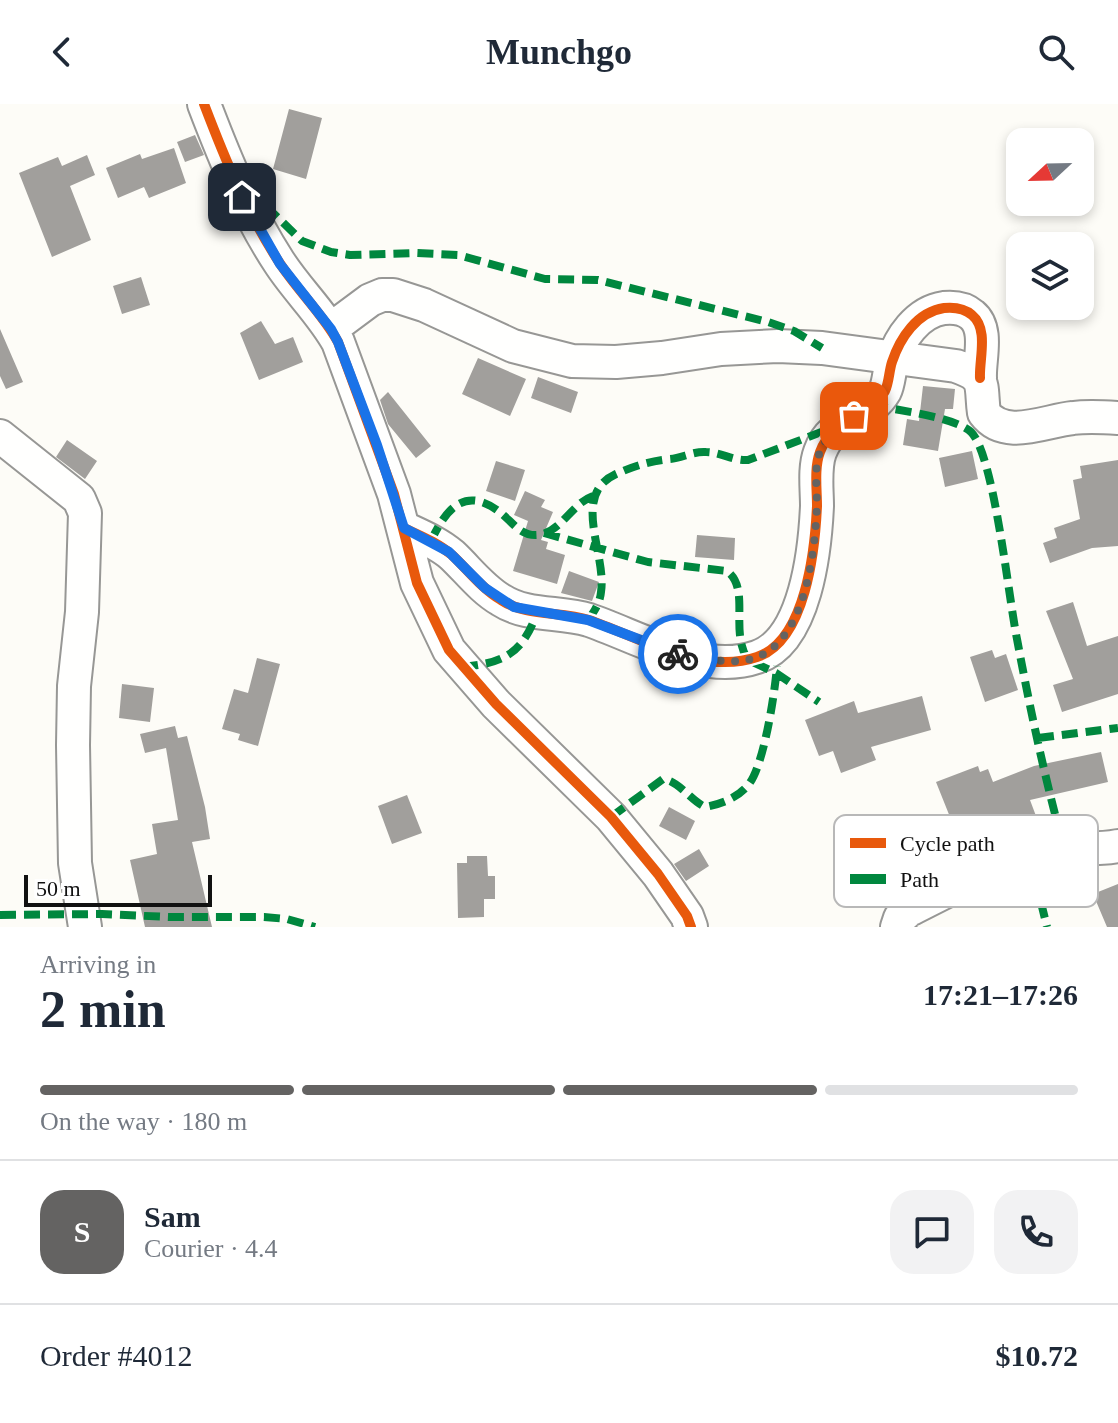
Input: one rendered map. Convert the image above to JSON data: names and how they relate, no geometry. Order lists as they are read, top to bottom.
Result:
{
  "legend": ["Cycle path", "Path"],
  "scale_bar": "50 m",
  "north": "left",
  "page": {
    "header": "Munchgo",
    "scale": "50 m",
    "heading": ["2 min", "Arriving in", "17:21–17:26"],
    "panel": [
      "Sam",
      "Courier · 4.4",
      "Order #4012",
      "$10.72"
    ],
    "bar": "On the way · 180 m",
    "round": "S"
  }
}
